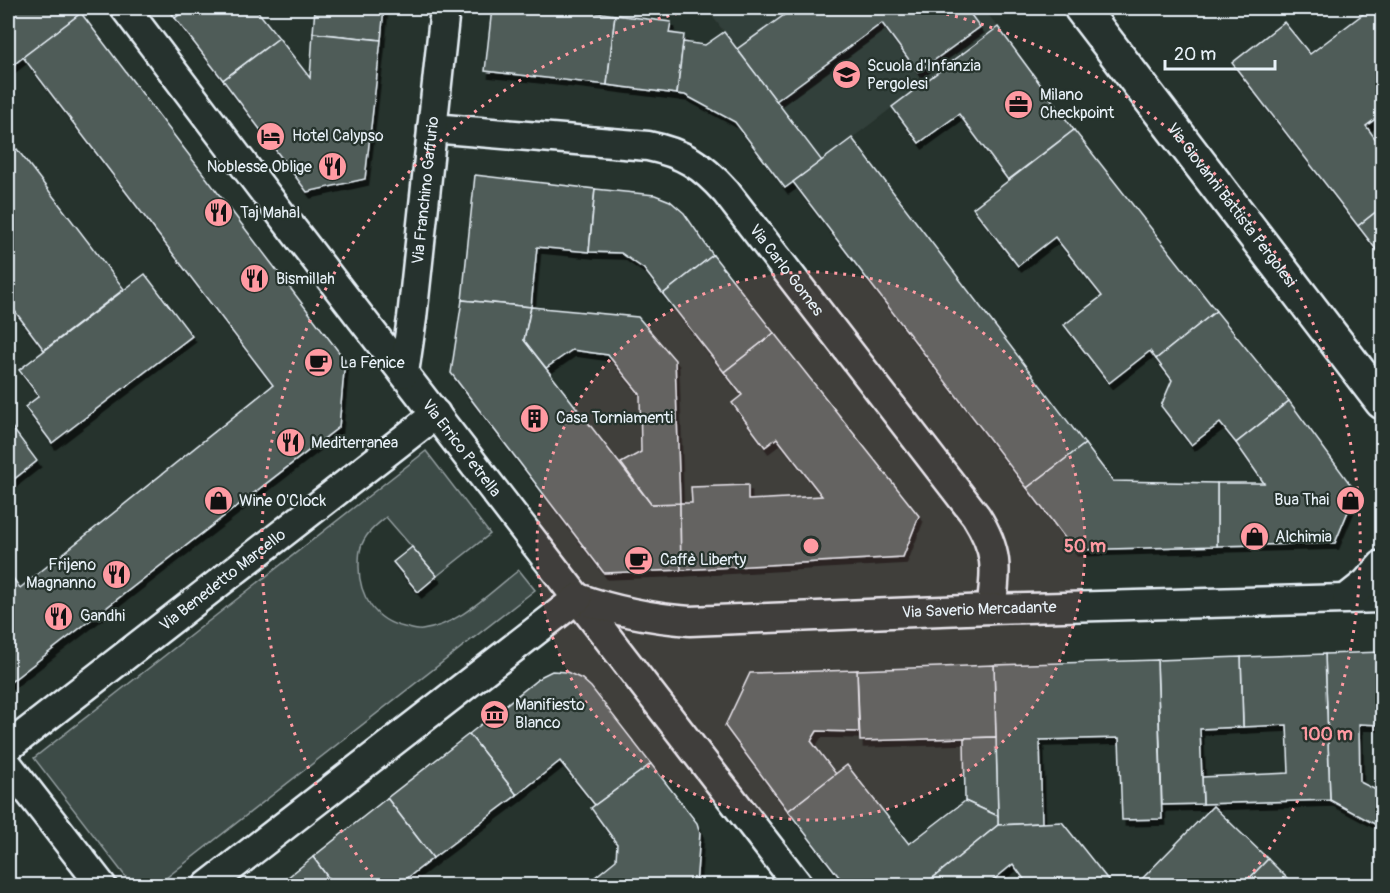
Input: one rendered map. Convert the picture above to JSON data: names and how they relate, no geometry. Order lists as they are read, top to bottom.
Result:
{
  "streets": {
    "main road": ["Via Giovanni Battista Pergolesi"],
    "street": [
      "Via Franchino Gaffurio",
      "Via Carlo Gomes",
      "Via Errico Petrella",
      "Via Benedetto Marcello",
      "Via Saverio Mercadante"
    ]
  },
  "crossings": [
    ["Via Franchino Gaffurio", "Via Carlo Gomes"],
    ["Via Franchino Gaffurio", "Via Errico Petrella"],
    ["Via Carlo Gomes", "Via Saverio Mercadante"],
    ["Via Errico Petrella", "Via Benedetto Marcello"],
    ["Via Errico Petrella", "Via Saverio Mercadante"]
  ],
  "places": {
    "school or university": ["Scuola d'Infanzia Pergolesi"],
    "office": ["Milano Checkpoint"],
    "hotel": ["Hotel Calypso"],
    "restaurant": [
      "Noblesse Oblige",
      "Taj Mahal",
      "Bismillah",
      "Mediterranea",
      "Frijeno Magnanno",
      "Gandhi"
    ],
    "cafe": ["La Fenice", "Caffè Liberty"],
    "building": ["Casa Torniamenti"],
    "shop": ["Bua Thai", "Wine O'Clock", "Alchimia"],
    "museum": ["Manifiesto Blanco"]
  },
  "scale_bar": "20 m",
  "rings": ["50 m", "100 m"]
}
